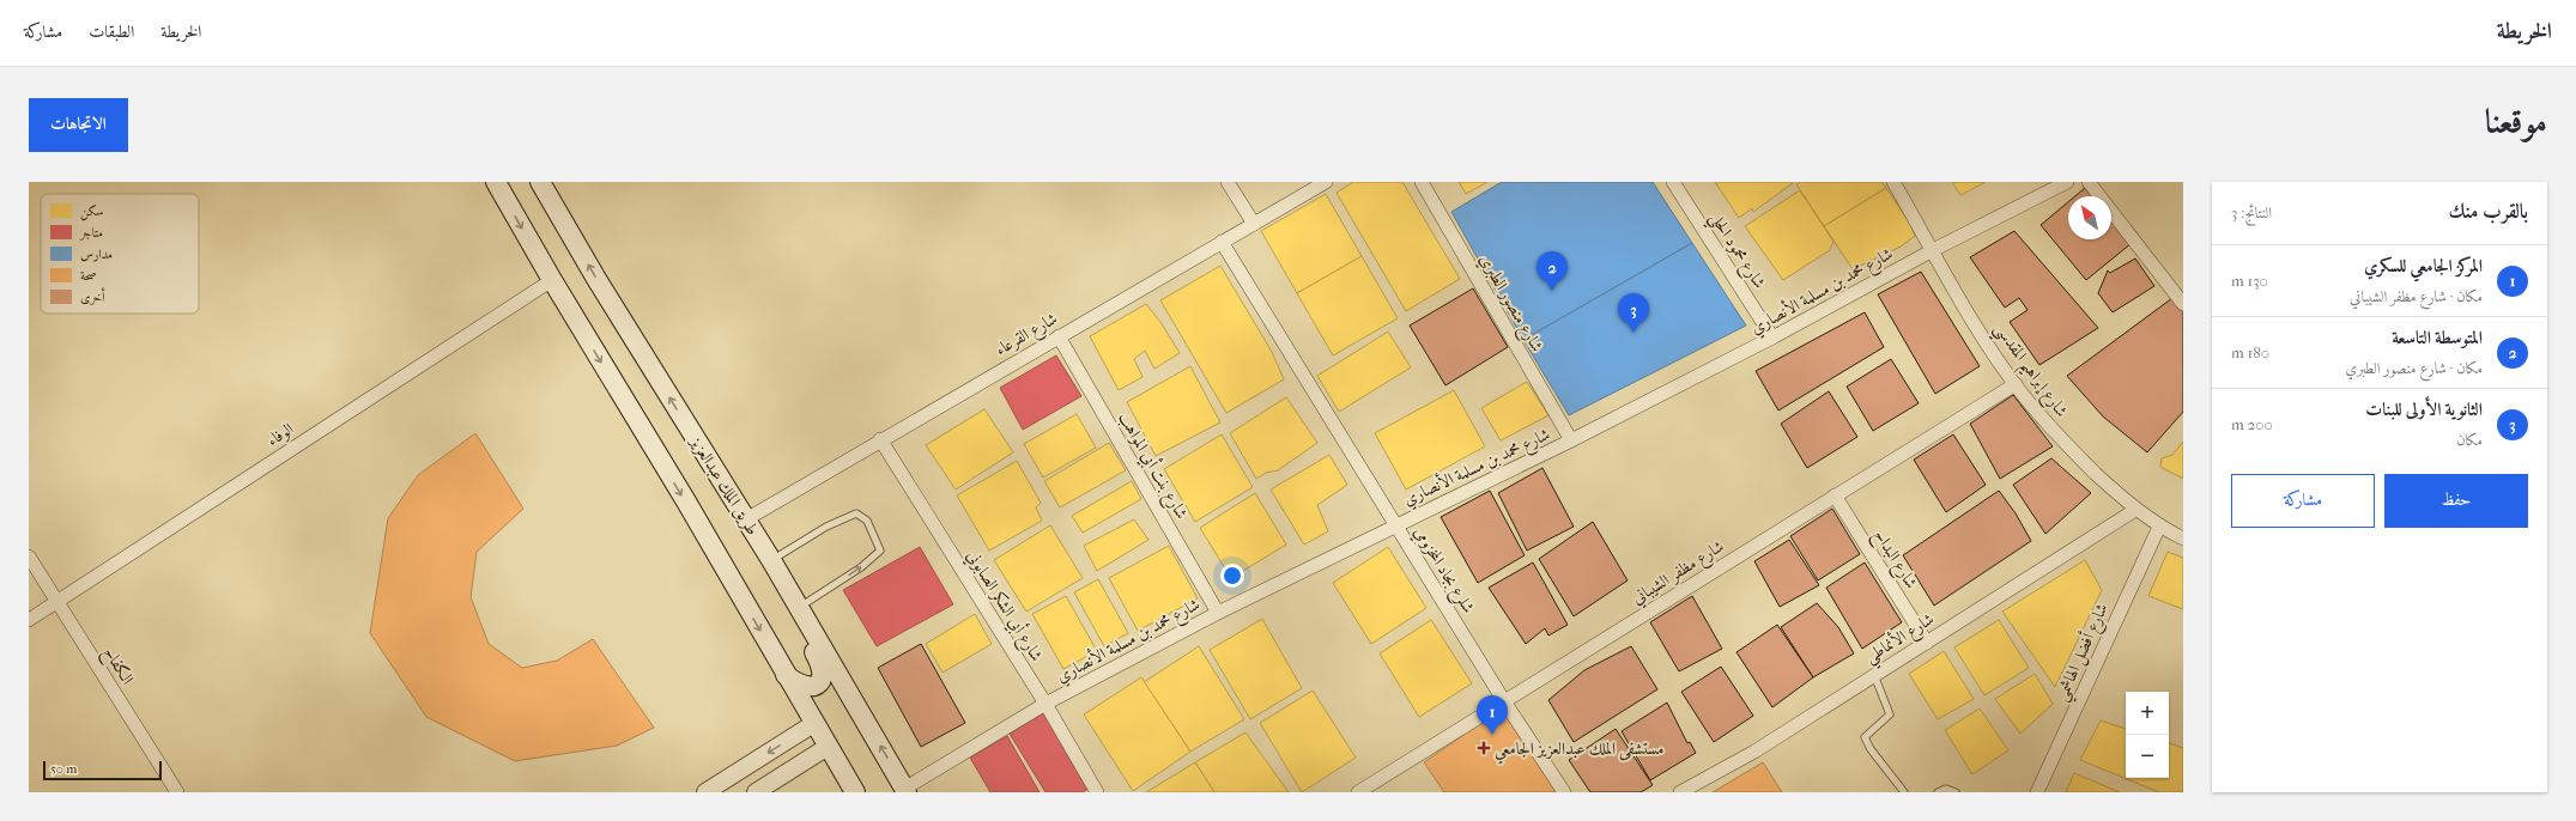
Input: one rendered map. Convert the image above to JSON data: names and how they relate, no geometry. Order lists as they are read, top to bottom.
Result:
{
  "streets": {
    "main road": ["طريق الملك عبدالعزيز"],
    "street": [
      "شارع محمود الحلي",
      "شارع محمد بن مسلمة الأنصاري",
      "شارع منصور الطبري",
      "شارع القرعاء",
      "شارع إبراهيم المقدسي",
      "الوفاء",
      "شارع بنت أبي المواهب",
      "شارع البداح",
      "شلرع بجاد المخزومي",
      "شارع مظفر الشيباني",
      "شارع أبي الشكر الصابوني",
      "شارع الأنماطي",
      "شارع أفضل الهاشمي",
      "الكفاح"
    ]
  },
  "crossings": [
    ["شارع محمود الحلي", "شارع محمد بن مسلمة الأنصاري"],
    ["شارع محمد بن مسلمة الأنصاري", "شارع منصور الطبري"],
    ["شارع محمد بن مسلمة الأنصاري", "شارع إبراهيم المقدسي"],
    ["شارع محمد بن مسلمة الأنصاري", "شارع بنت أبي المواهب"],
    ["شارع محمد بن مسلمة الأنصاري", "طريق الملك عبدالعزيز"],
    ["شارع محمد بن مسلمة الأنصاري", "شلرع بجاد المخزومي"],
    ["شارع محمد بن مسلمة الأنصاري", "شارع أبي الشكر الصابوني"],
    ["شارع القرعاء", "شارع بنت أبي المواهب"],
    ["شارع القرعاء", "طريق الملك عبدالعزيز"],
    ["شارع القرعاء", "شلرع بجاد المخزومي"],
    ["شارع القرعاء", "شارع أبي الشكر الصابوني"],
    ["شارع إبراهيم المقدسي", "شارع مظفر الشيباني"],
    ["شارع إبراهيم المقدسي", "شارع الأنماطي"],
    ["شارع إبراهيم المقدسي", "شارع أفضل الهاشمي"],
    ["الوفاء", "الكفاح"],
    ["شارع البداح", "شارع مظفر الشيباني"],
    ["شارع البداح", "شارع الأنماطي"],
    ["شلرع بجاد المخزومي", "شارع مظفر الشيباني"]
  ],
  "places": {
    "health": ["مستشفى الملك عبدالعزيز الجامعي"]
  },
  "legend": [
    "سكن",
    "متاجر",
    "مدارس",
    "صحة",
    "أخرى"
  ],
  "scale_bar": "50 m",
  "north": "top left",
  "page": {
    "header": "الخريطة",
    "nav": ["الخريطة", "الطبقات", "مشاركة"],
    "title": "موقعنا",
    "buttons": [
      "الاتجاهات",
      ["حفظ", "مشاركة"]
    ],
    "heading": ["بالقرب منك", "النتائج: 3"],
    "list": [
      {
        "mark": "1",
        "name": "المركز الجامعي للسكري",
        "note": "مكان · شارع مظفر الشيباني",
        "value": "130 m"
      },
      {
        "mark": "2",
        "name": "المتوسطة التاسعة",
        "note": "مكان · شارع منصور الطبري",
        "value": "180 m"
      },
      {
        "mark": "3",
        "name": "الثانوية الأولى للبنات",
        "note": "مكان",
        "value": "200 m"
      }
    ],
    "pins": ["2", "3", "1"],
    "map_buttons": ["+", "−"],
    "scale": "50 m"
  }
}
